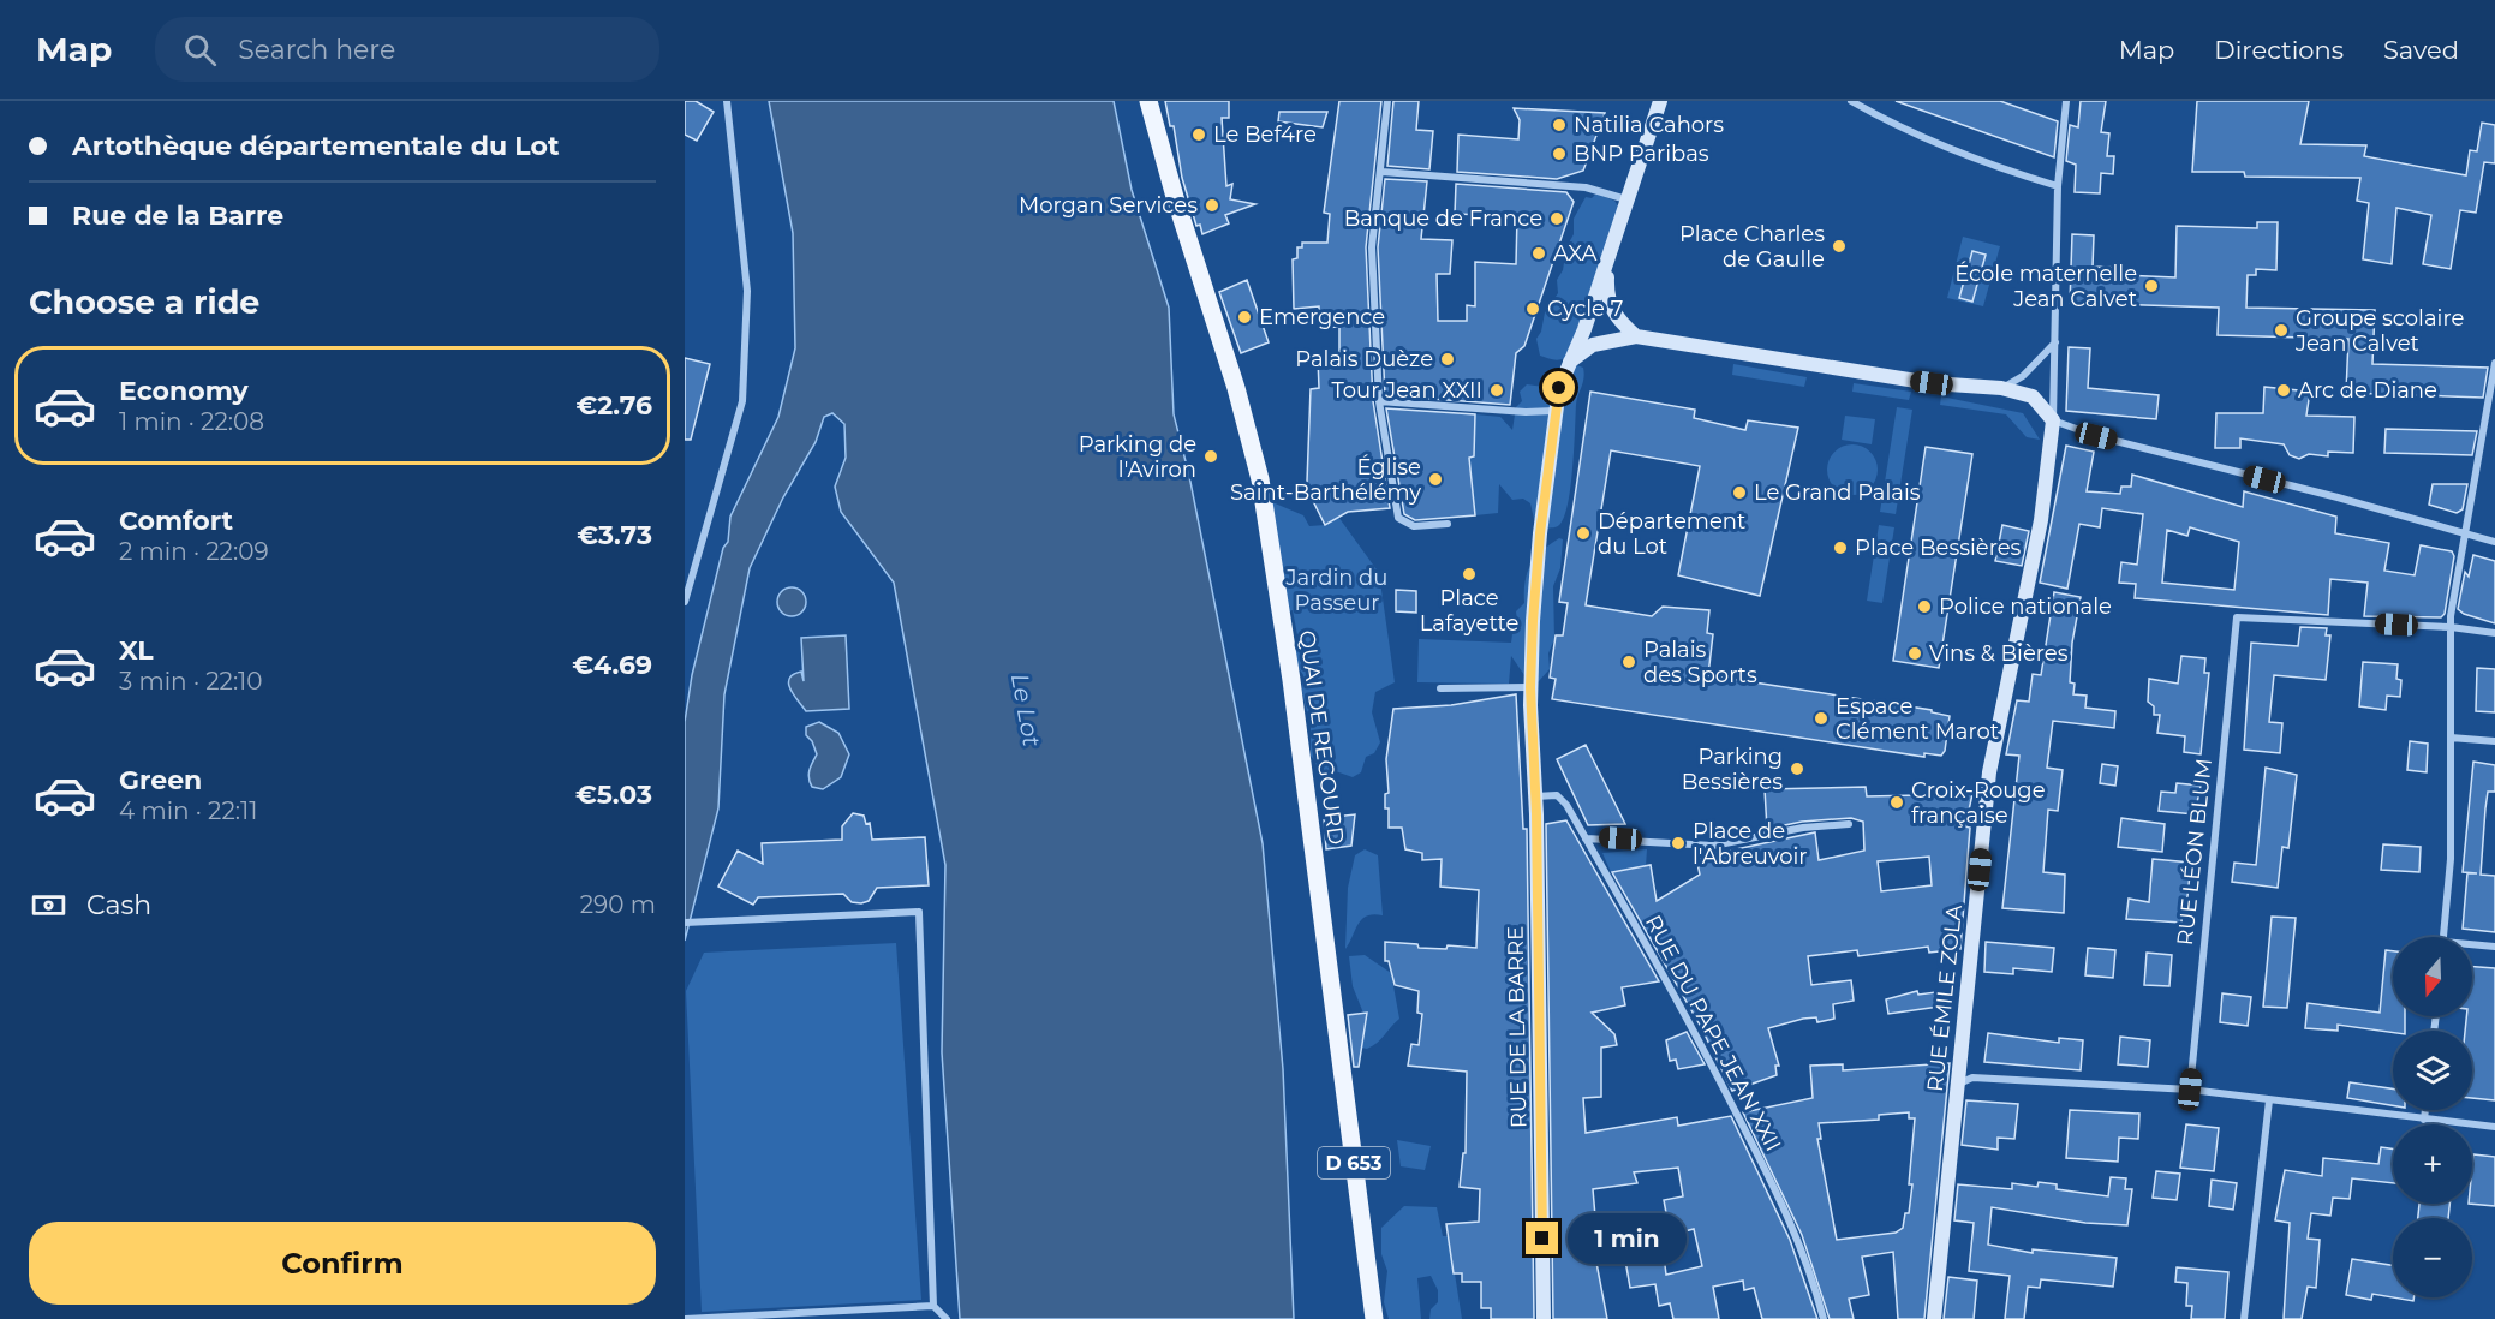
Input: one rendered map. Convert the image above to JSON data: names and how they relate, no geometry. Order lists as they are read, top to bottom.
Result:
{
  "streets": {
    "main road": [
      "QUAI DE REGOURD",
      "RUE ÉMILE ZOLA",
      "RUE DE LA BARRE",
      "D 653"
    ],
    "street": ["RUE LÉON BLUM", "RUE DU PAPE JEAN XXII"]
  },
  "crossings": [
    ["RUE DE LA BARRE", "RUE DU PAPE JEAN XXII"]
  ],
  "water": ["Le Lot"],
  "parks": ["Jardin du Passeur"],
  "places": [
    "Natilia Cahors",
    "Le Bef4re",
    "BNP Paribas",
    "Morgan Services",
    "Banque de France",
    "Place Charles de Gaulle",
    "AXA",
    "École maternelle Jean Calvet",
    "Cycle 7",
    "Emergence",
    "Groupe scolaire Jean Calvet",
    "Palais Duèze",
    "Tour Jean XXII",
    "Arc de Diane",
    "Parking de l'Aviron",
    "Église Saint-Barthélémy",
    "Le Grand Palais",
    "Département du Lot",
    "Place Bessières",
    "Place Lafayette",
    "Police nationale",
    "Vins & Bières",
    "Palais des Sports",
    "Espace Clément Marot",
    "Parking Bessières",
    "Croix-Rouge française",
    "Place de l'Abreuvoir"
  ],
  "north": "bottom",
  "page": {
    "header": "Map",
    "search": "Search here",
    "nav": ["Map", "Directions", "Saved"],
    "banner": ["Artothèque départementale du Lot", "Rue de la Barre"],
    "heading": "Choose a ride",
    "list": [
      {
        "name": "Economy",
        "note": "1 min · 22:08",
        "value": "€2.76"
      },
      {
        "name": "Comfort",
        "note": "2 min · 22:09",
        "value": "€3.73"
      },
      {
        "name": "XL",
        "note": "3 min · 22:10",
        "value": "€4.69"
      },
      {
        "name": "Green",
        "note": "4 min · 22:11",
        "value": "€5.03"
      }
    ],
    "pay": ["Cash", "290 m"],
    "map_buttons": ["+", "−"],
    "buttons": "Confirm",
    "bubble": "1 min"
  }
}
